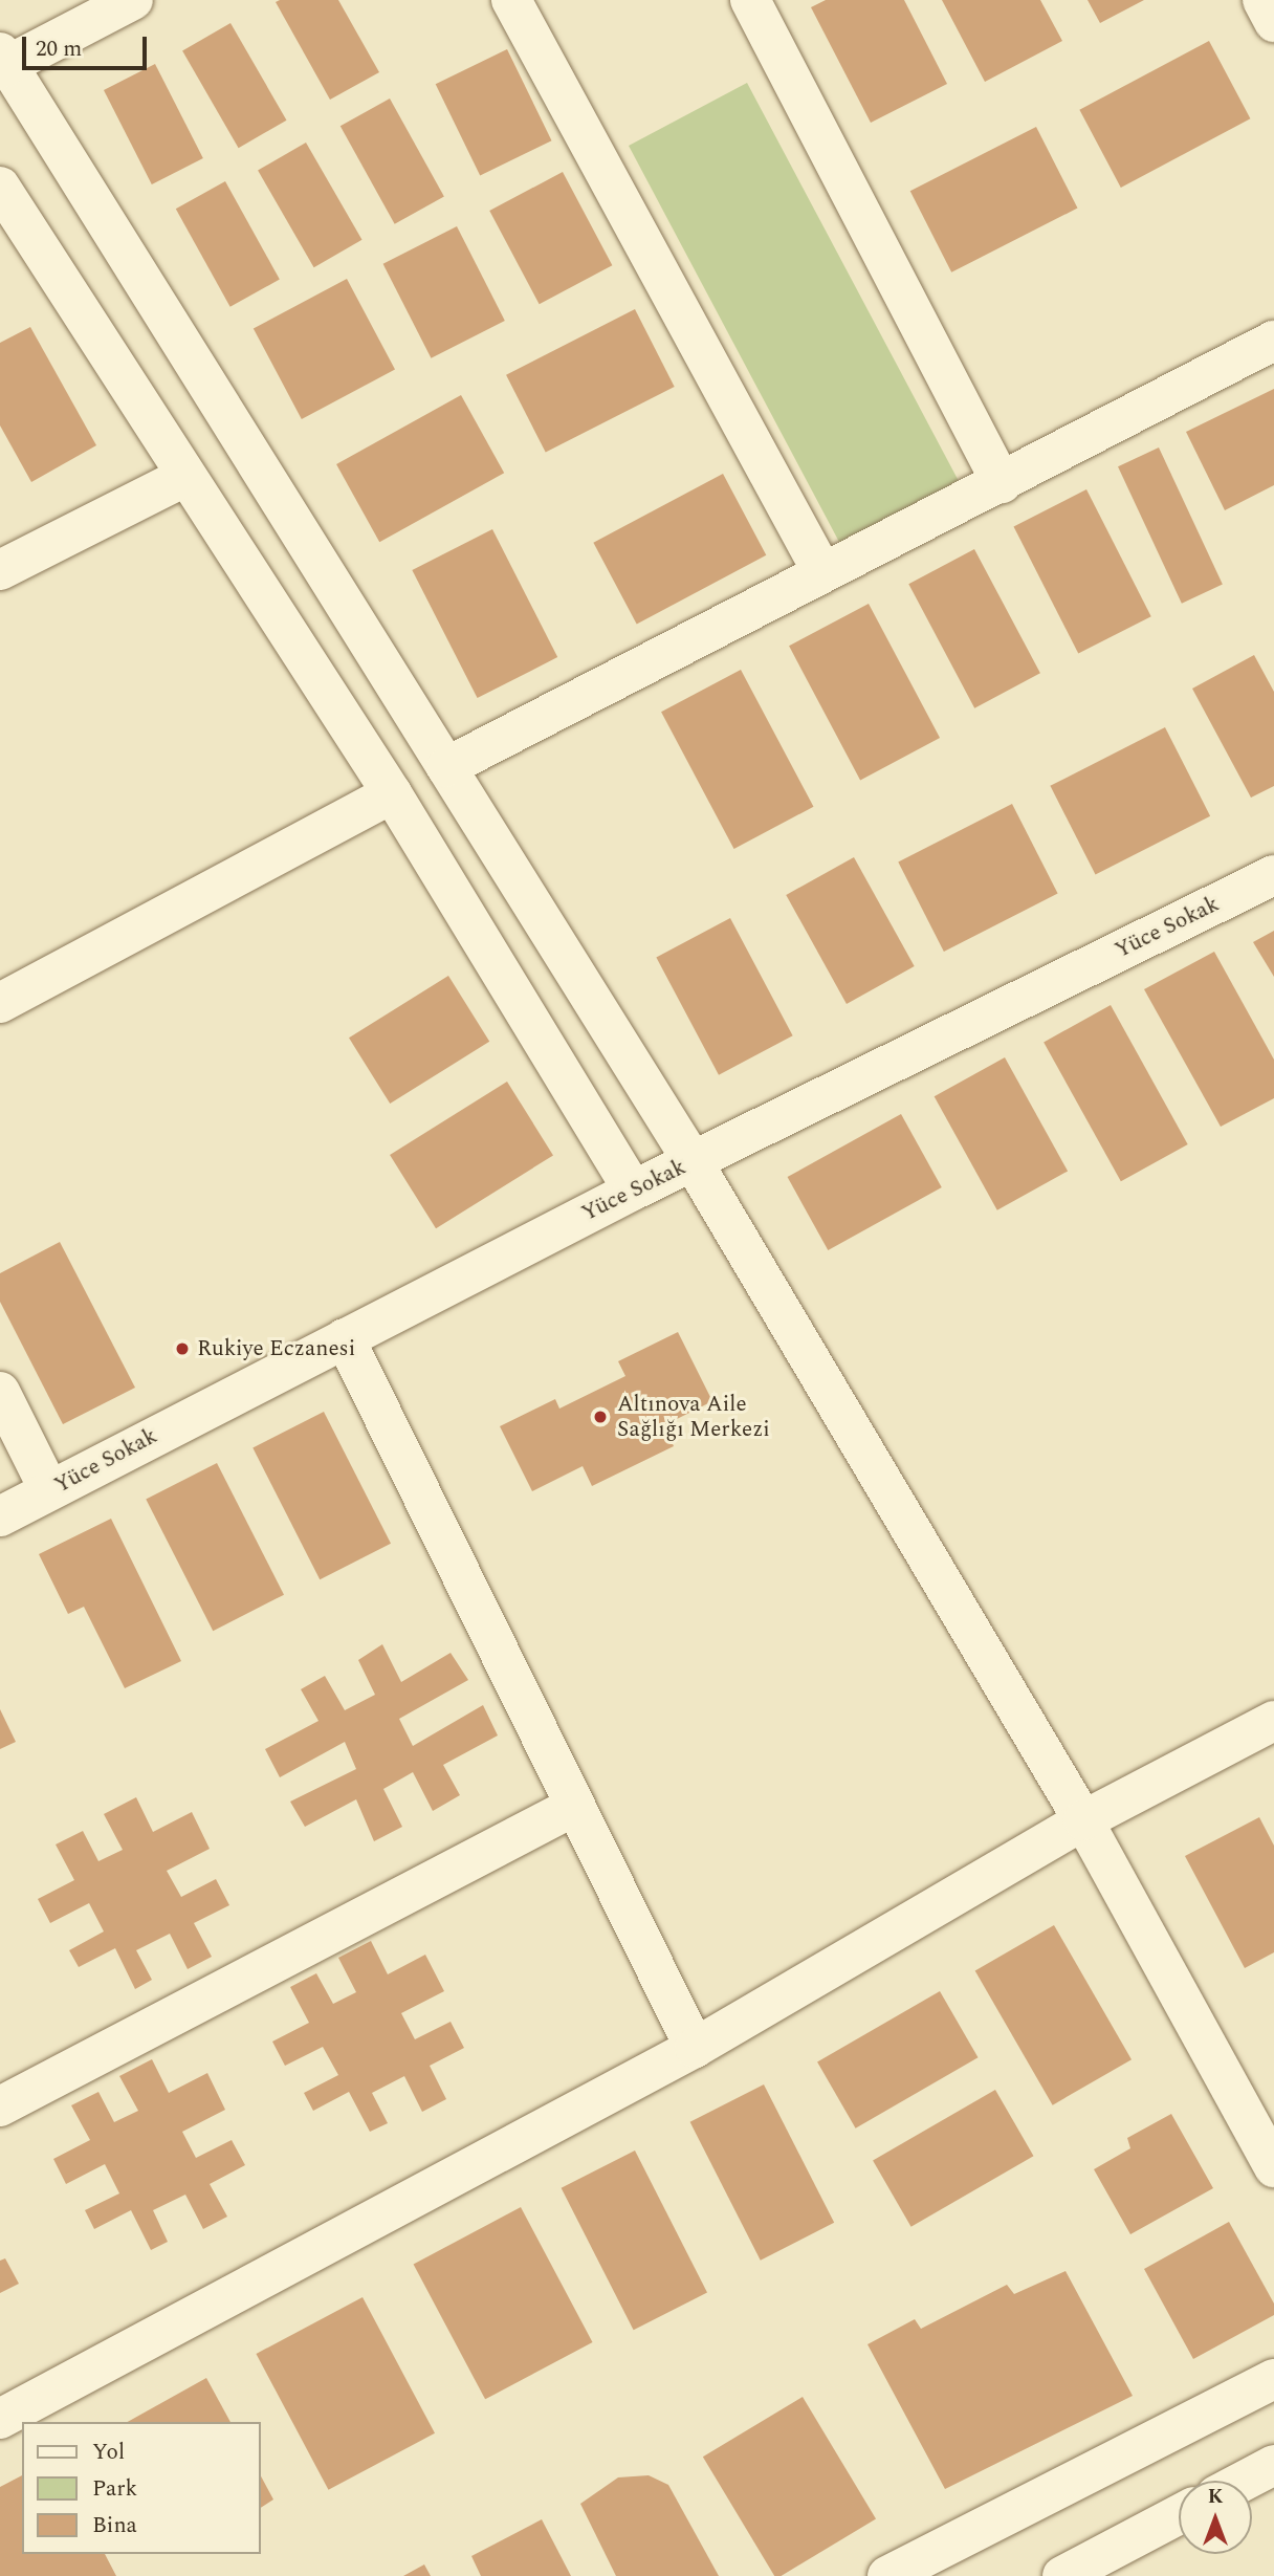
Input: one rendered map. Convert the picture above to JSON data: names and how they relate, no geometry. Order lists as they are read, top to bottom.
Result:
{
  "streets": {
    "street": ["Yüce Sokak"]
  },
  "places": ["Rukiye Eczanesi", "Altınova Aile Sağlığı Merkezi"],
  "legend": ["Yol", "Park", "Bina"],
  "scale_bar": "20 m",
  "north": "top"
}
